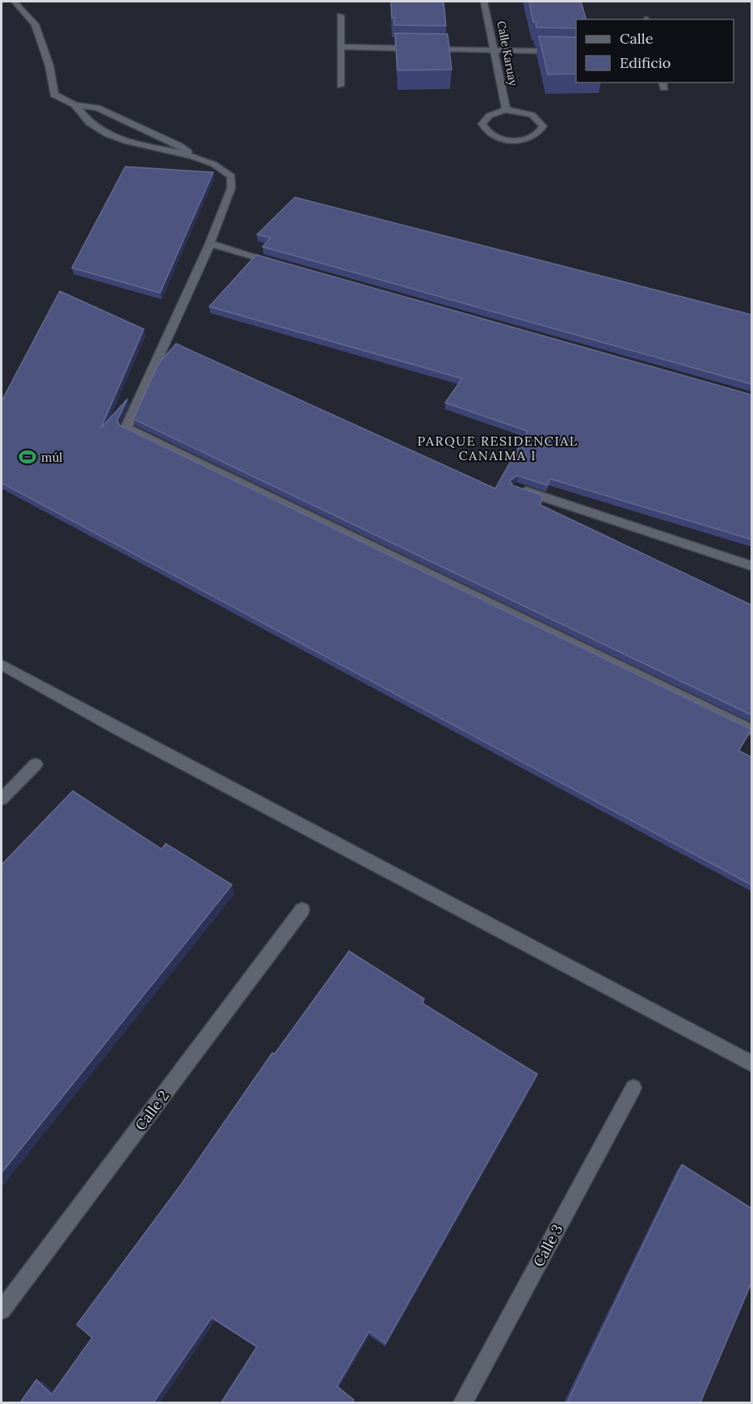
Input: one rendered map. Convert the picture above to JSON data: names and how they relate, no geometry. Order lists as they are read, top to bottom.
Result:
{
  "streets": {
    "street": ["Calle Karuay", "Calle 2", "Calle 3"]
  },
  "districts": ["PARQUE RESIDENCIAL CANAIMA I"],
  "places": {
    "sports": ["múl"]
  },
  "legend": ["Calle", "Edificio"]
}
